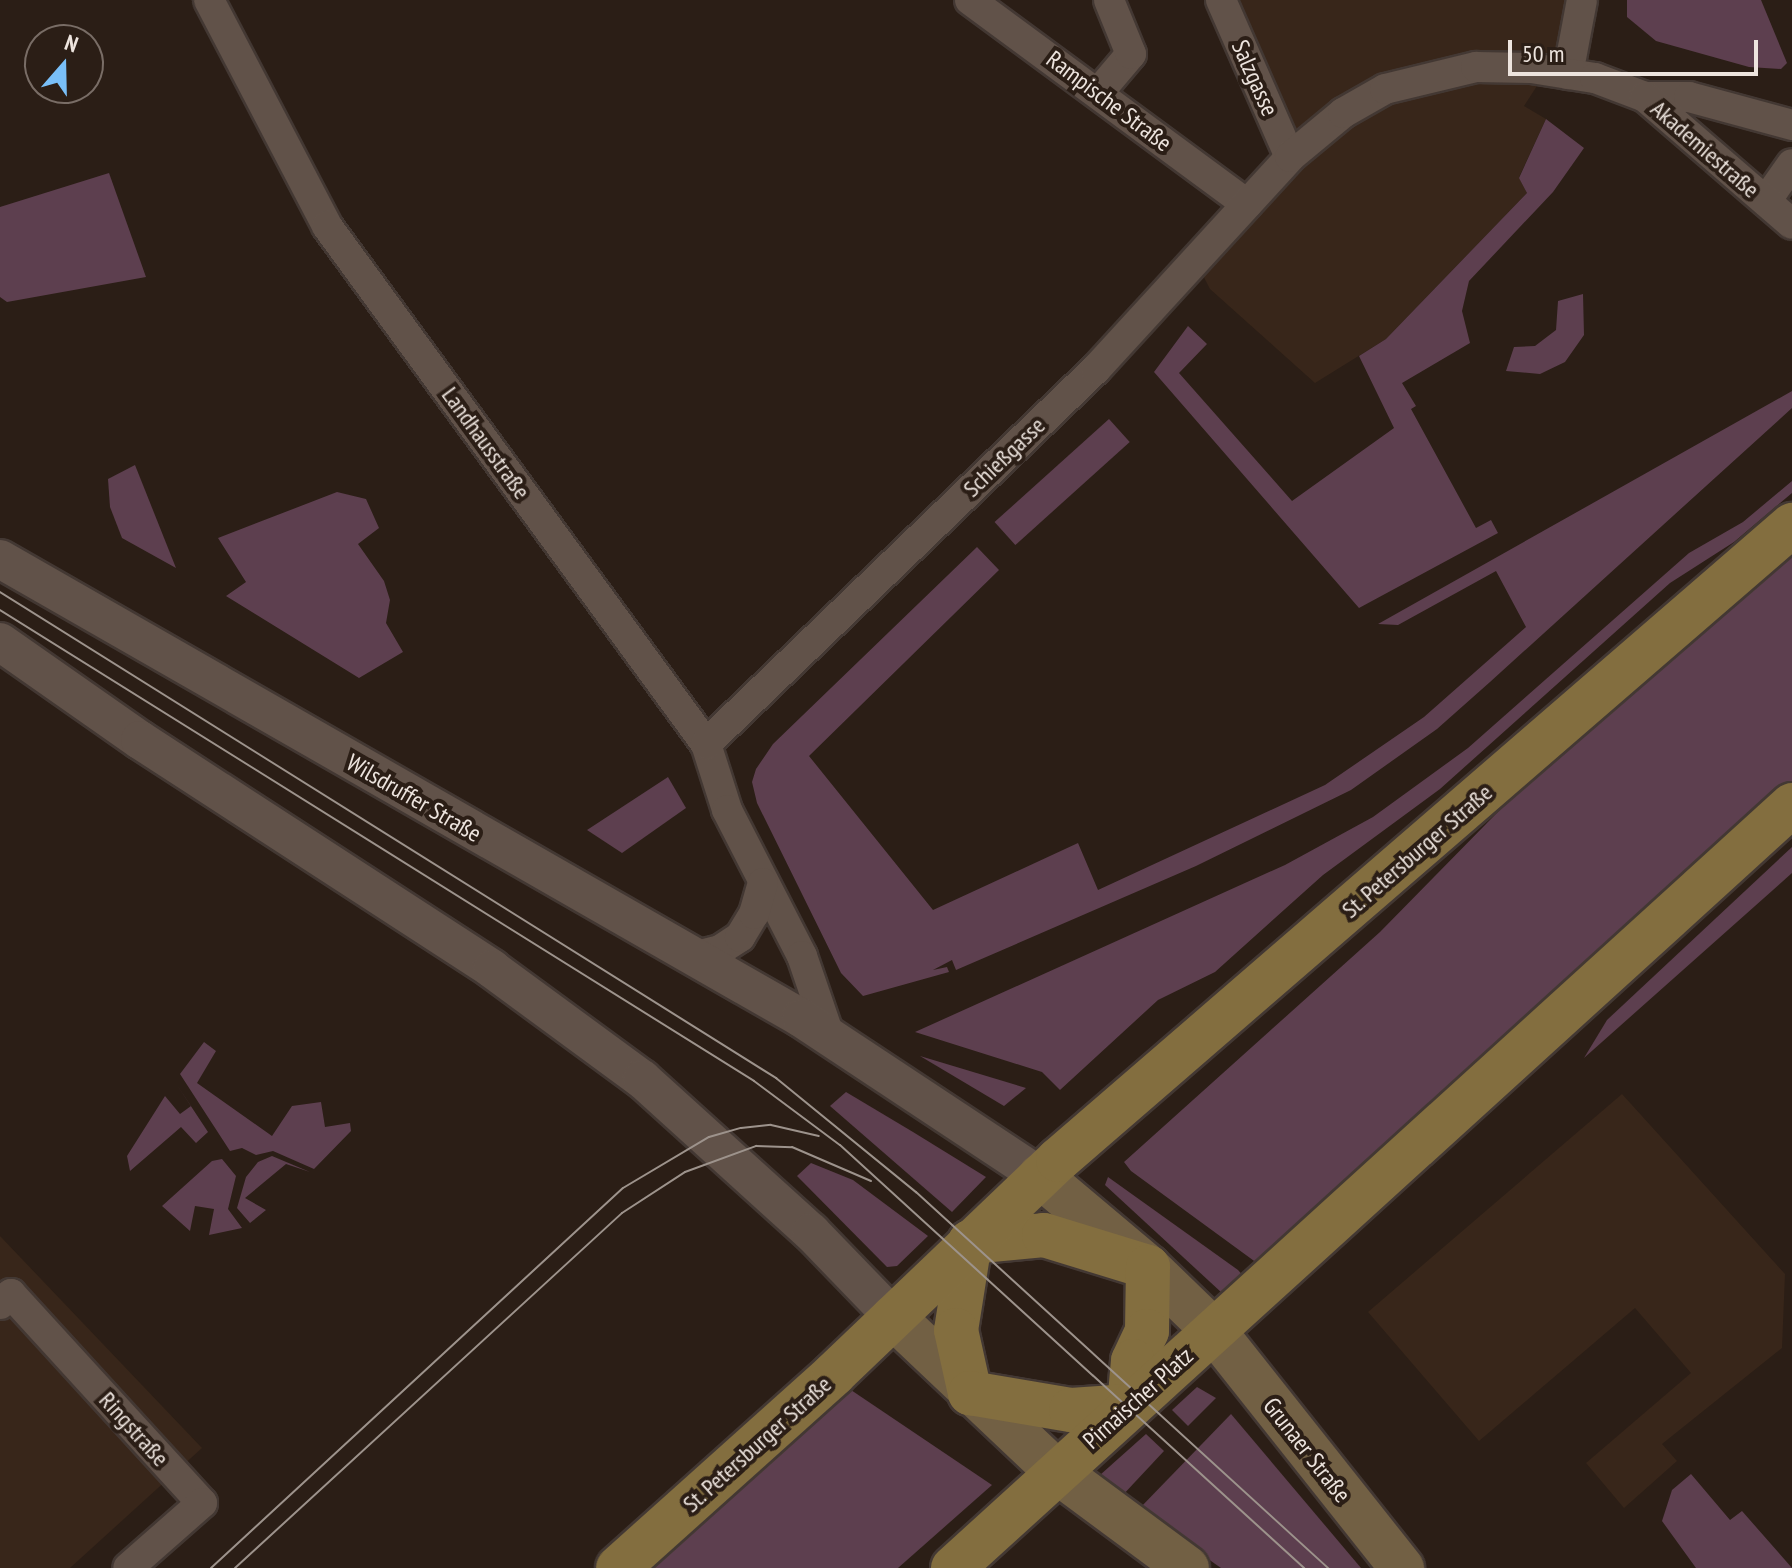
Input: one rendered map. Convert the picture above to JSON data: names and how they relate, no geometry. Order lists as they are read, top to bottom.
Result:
{
  "streets": {
    "main road": ["St. Petersburger Straße", "Pirnaischer Platz", "Grunaer Straße"],
    "street": [
      "Salzgasse",
      "Rampische Straße",
      "Akademiestraße",
      "Landhausstraße",
      "Schießgasse",
      "Wilsdruffer Straße",
      "Ringstraße"
    ]
  },
  "crossings": [
    ["Salzgasse", "Akademiestraße"],
    ["Salzgasse", "Schießgasse"],
    ["Rampische Straße", "Schießgasse"],
    ["Akademiestraße", "Schießgasse"],
    ["Landhausstraße", "Schießgasse"],
    ["Landhausstraße", "Wilsdruffer Straße"],
    ["Landhausstraße", "Pirnaischer Platz"],
    ["Wilsdruffer Straße", "Pirnaischer Platz"],
    ["St. Petersburger Straße", "Pirnaischer Platz"],
    ["Pirnaischer Platz", "Grunaer Straße"]
  ],
  "scale_bar": "50 m",
  "north": "top"
}
